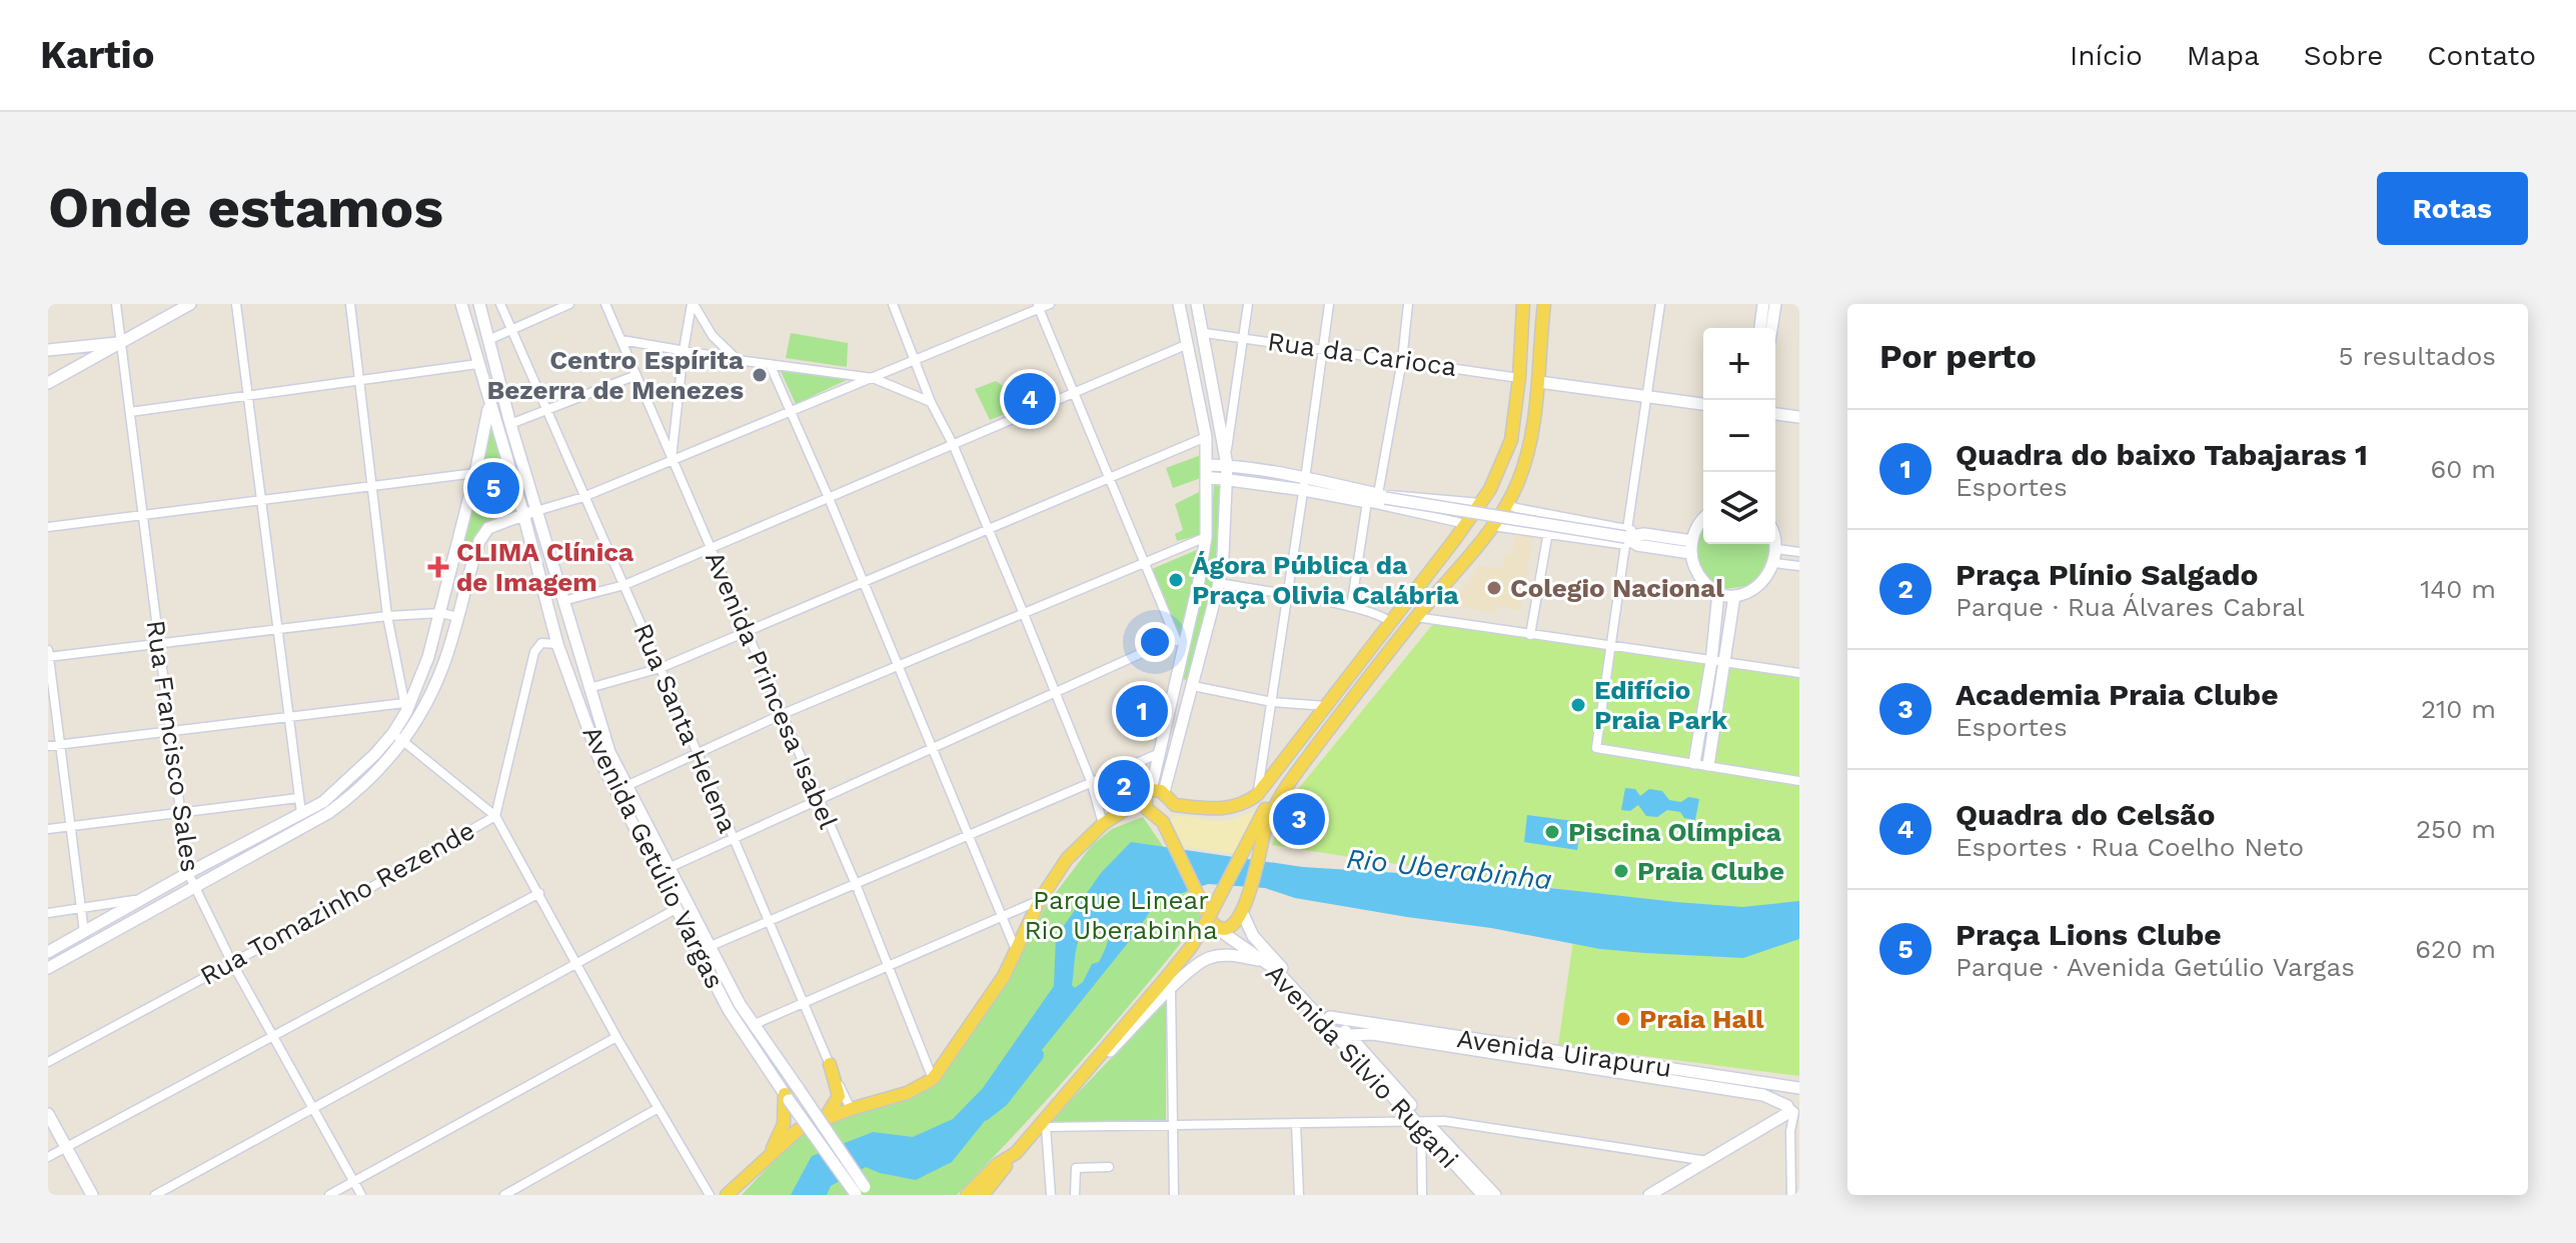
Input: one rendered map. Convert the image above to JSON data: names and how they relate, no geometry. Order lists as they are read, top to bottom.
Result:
{
  "streets": {
    "main road": ["Avenida Getúlio Vargas", "Avenida Uirapuru", "Avenida Silvio Rugani"],
    "street": [
      "Rua da Carioca",
      "Avenida Princesa Isabel",
      "Rua Santa Helena",
      "Rua Francisco Sales",
      "Rua Tomazinho Rezende"
    ]
  },
  "crossings": [
    ["Rua Francisco Sales", "Rua Tomazinho Rezende"],
    ["Avenida Getúlio Vargas", "Rua Tomazinho Rezende"],
    ["Avenida Uirapuru", "Avenida Silvio Rugani"]
  ],
  "water": ["Rio Uberabinha"],
  "parks": ["Parque Linear Rio Uberabinha"],
  "places": {
    "other": [
      "Centro Espírita Bezerra de Menezes",
      "Ágora Pública da Praça Olivia Calábria",
      "Colegio Nacional",
      "Edifício Praia Park",
      "Piscina Olímpica",
      "Praia Clube",
      "Praia Hall"
    ],
    "health": ["CLIMA Clínica de Imagem"]
  },
  "page": {
    "header": "Kartio",
    "nav": [
      "Início",
      "Mapa",
      "Sobre",
      "Contato"
    ],
    "buttons": "Rotas",
    "title": "Onde estamos",
    "heading": ["Por perto", "5 resultados"],
    "map_buttons": ["+", "−"],
    "pins": [
      "4",
      "5",
      "1",
      "2",
      "3"
    ],
    "list": [
      {
        "mark": "1",
        "name": "Quadra do baixo Tabajaras 1",
        "note": "Esportes",
        "value": "60 m"
      },
      {
        "mark": "2",
        "name": "Praça Plínio Salgado",
        "note": "Parque · Rua Álvares Cabral",
        "value": "140 m"
      },
      {
        "mark": "3",
        "name": "Academia Praia Clube",
        "note": "Esportes",
        "value": "210 m"
      },
      {
        "mark": "4",
        "name": "Quadra do Celsão",
        "note": "Esportes · Rua Coelho Neto",
        "value": "250 m"
      },
      {
        "mark": "5",
        "name": "Praça Lions Clube",
        "note": "Parque · Avenida Getúlio Vargas",
        "value": "620 m"
      }
    ]
  }
}
